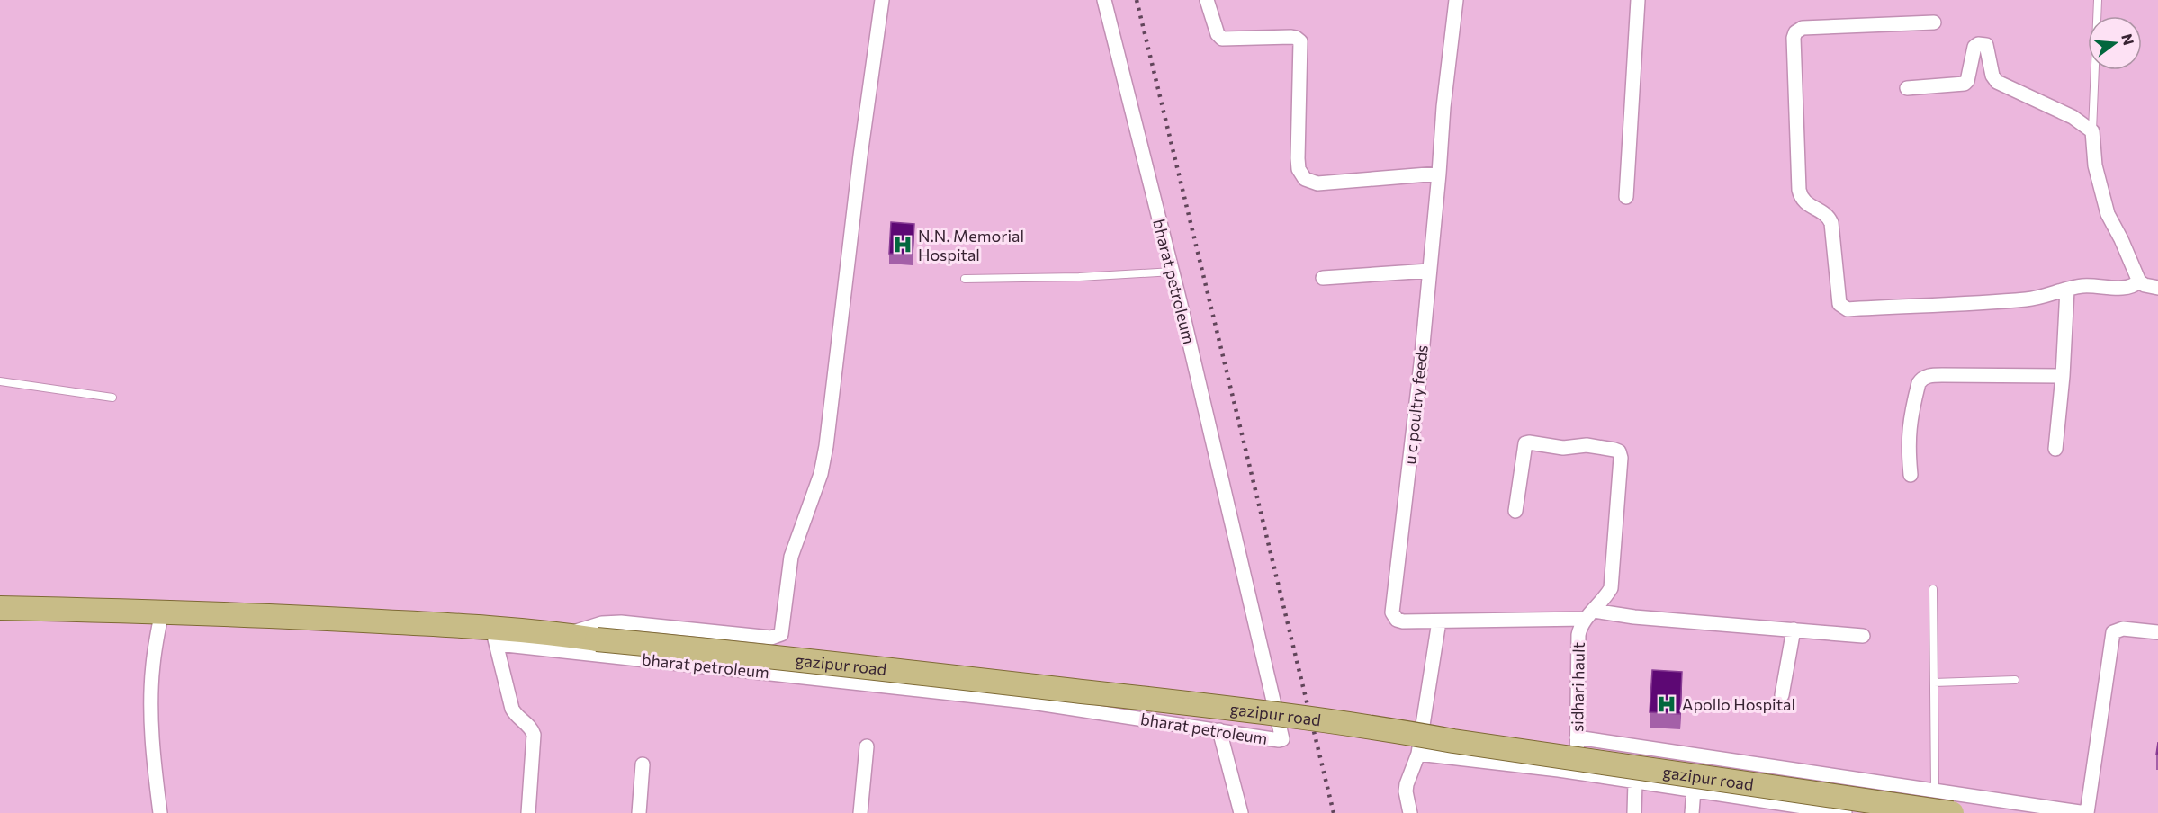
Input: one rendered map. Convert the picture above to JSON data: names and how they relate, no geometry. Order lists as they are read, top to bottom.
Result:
{
  "streets": {
    "main road": ["gazipur road"],
    "street": ["bharat petroleum", "u c poultry feeds", "sidhari hault"]
  },
  "crossings": [
    ["bharat petroleum", "gazipur road"],
    ["u c poultry feeds", "sidhari hault"]
  ],
  "places": {
    "hospital": ["N.N. Memorial Hospital", "Apollo Hospital"]
  },
  "north": "right"
}
